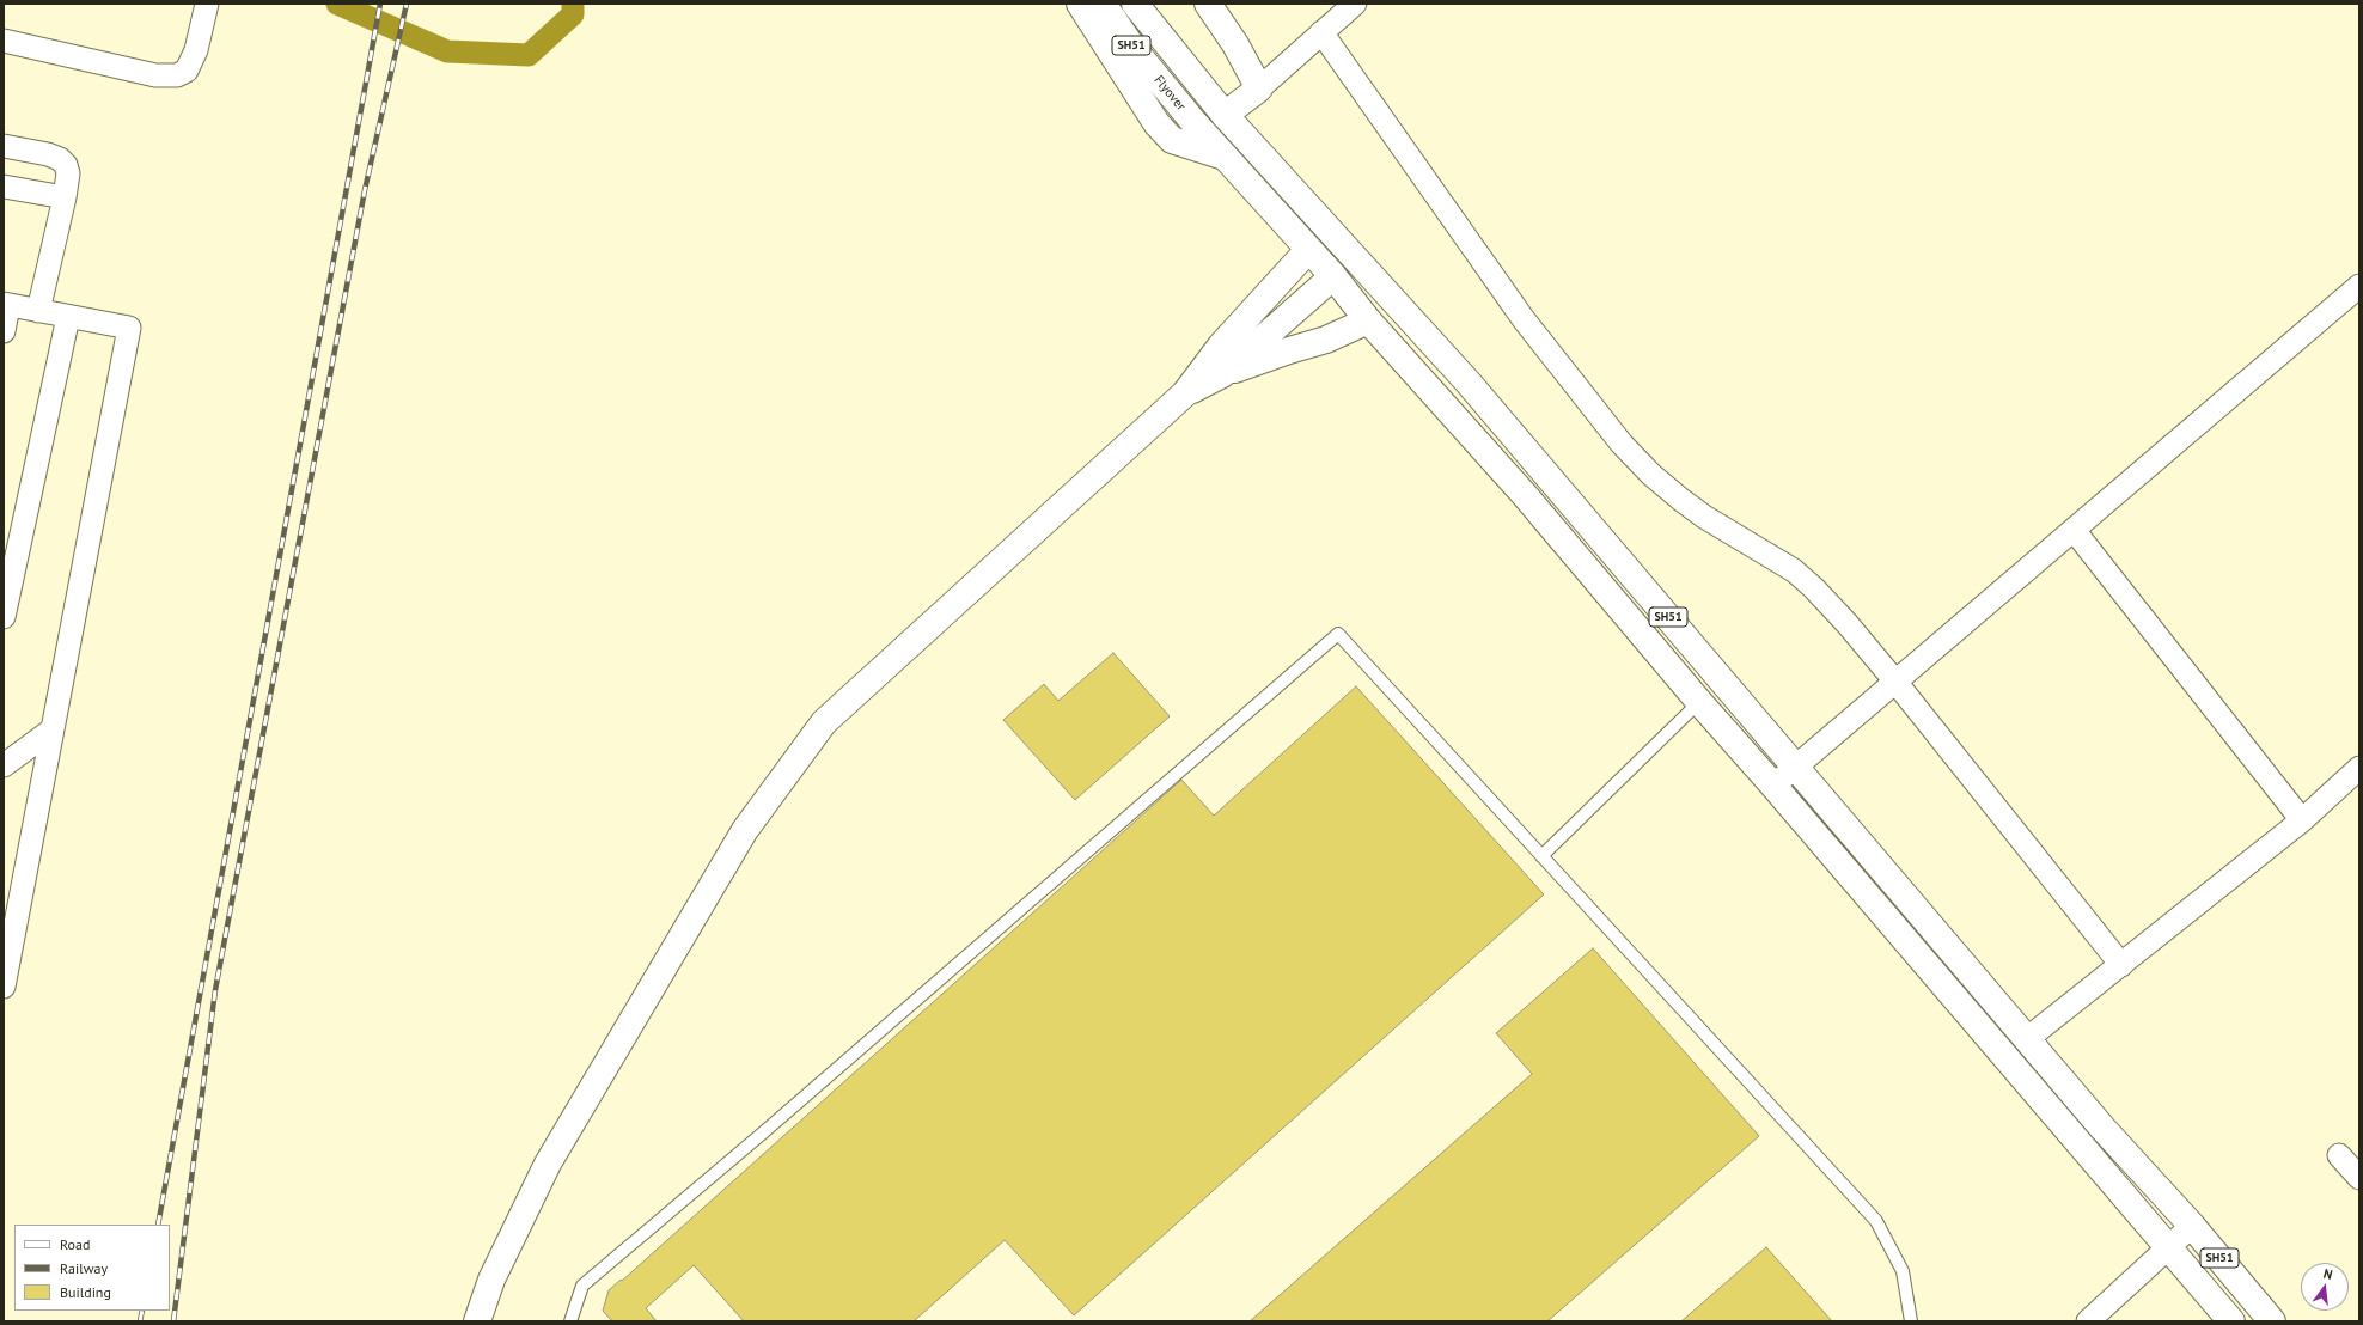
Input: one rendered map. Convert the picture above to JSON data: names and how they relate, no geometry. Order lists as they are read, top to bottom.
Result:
{
  "streets": {
    "main road": ["SH51", "Flyover"]
  },
  "crossings": [
    ["SH51", "Flyover"]
  ],
  "legend": ["Road", "Railway", "Building"],
  "north": "top"
}
